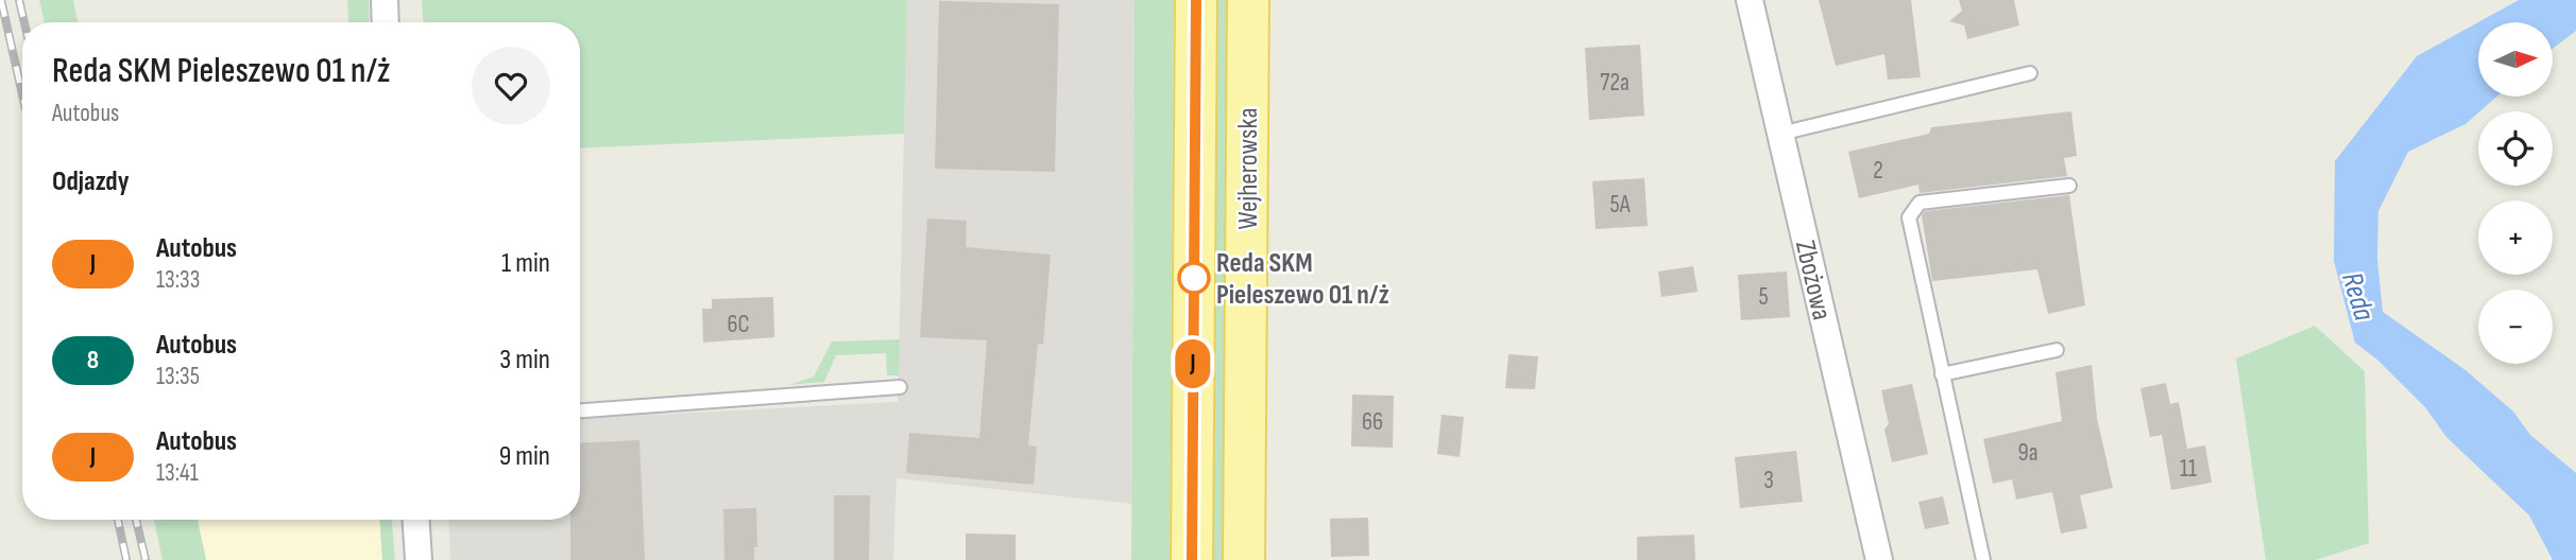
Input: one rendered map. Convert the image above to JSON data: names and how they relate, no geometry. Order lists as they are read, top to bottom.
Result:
{
  "streets": {
    "main road": ["Wejherowska"],
    "street": ["Zbożowa"]
  },
  "water": ["Reda"],
  "places": ["Reda SKM Pieleszewo 01 n/ż"],
  "lines": ["bus line J"],
  "house_numbers": [
    "72a",
    "2",
    "5A",
    "5",
    "6C",
    "66",
    "9a",
    "11",
    "3"
  ],
  "north": "right",
  "page": {
    "on_map": "J",
    "map_buttons": ["+", "−"],
    "heading": [
      ["Reda SKM Pieleszewo 01 n/ż", "Autobus"],
      "Odjazdy"
    ],
    "list": [
      {
        "mark": "J",
        "name": "Autobus",
        "note": "13:33",
        "value": "1 min"
      },
      {
        "mark": "8",
        "name": "Autobus",
        "note": "13:35",
        "value": "3 min"
      },
      {
        "mark": "J",
        "name": "Autobus",
        "note": "13:41",
        "value": "9 min"
      }
    ]
  }
}
